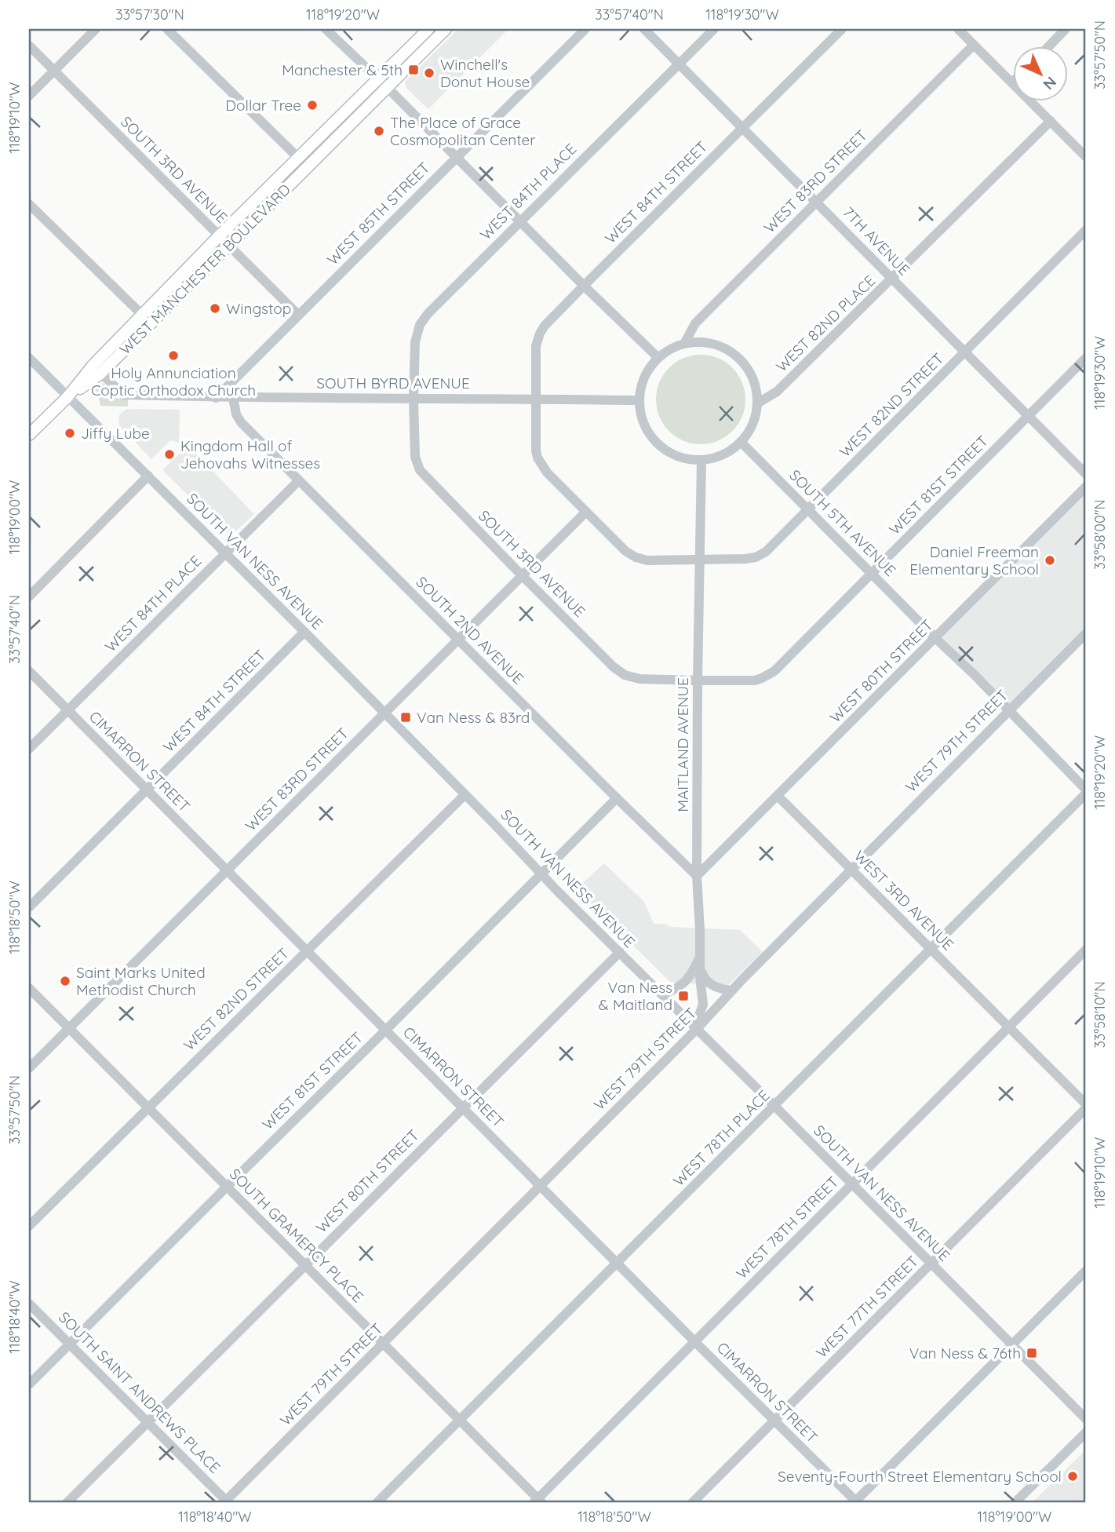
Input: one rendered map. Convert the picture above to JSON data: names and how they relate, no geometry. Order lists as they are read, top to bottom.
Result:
{
  "streets": {
    "main road": ["WEST MANCHESTER BOULEVARD"],
    "street": [
      "SOUTH 3RD AVENUE",
      "WEST 83RD STREET",
      "WEST 84TH PLACE",
      "WEST 84TH STREET",
      "WEST 85TH STREET",
      "7TH AVENUE",
      "WEST 82ND PLACE",
      "SOUTH BYRD AVENUE",
      "WEST 82ND STREET",
      "WEST 81ST STREET",
      "SOUTH 5TH AVENUE",
      "SOUTH VAN NESS AVENUE",
      "SOUTH 2ND AVENUE",
      "WEST 80TH STREET",
      "WEST 79TH STREET",
      "MAITLAND AVENUE",
      "CIMARRON STREET",
      "WEST 3RD AVENUE",
      "WEST 78TH PLACE",
      "WEST 78TH STREET",
      "SOUTH GRAMERCY PLACE",
      "WEST 77TH STREET",
      "SOUTH SAINT ANDREWS PLACE"
    ]
  },
  "crossings": [
    ["SOUTH 3RD AVENUE", "WEST 83RD STREET"],
    ["SOUTH 3RD AVENUE", "WEST 84TH PLACE"],
    ["SOUTH 3RD AVENUE", "WEST 85TH STREET"],
    ["SOUTH 3RD AVENUE", "WEST MANCHESTER BOULEVARD"],
    ["SOUTH 3RD AVENUE", "SOUTH BYRD AVENUE"],
    ["SOUTH 3RD AVENUE", "WEST 81ST STREET"],
    ["SOUTH 3RD AVENUE", "MAITLAND AVENUE"],
    ["WEST 83RD STREET", "WEST 84TH STREET"],
    ["WEST 83RD STREET", "7TH AVENUE"],
    ["WEST 83RD STREET", "WEST 82ND PLACE"],
    ["WEST 83RD STREET", "SOUTH BYRD AVENUE"],
    ["WEST 83RD STREET", "WEST 82ND STREET"],
    ["WEST 83RD STREET", "SOUTH 5TH AVENUE"],
    ["WEST 83RD STREET", "SOUTH VAN NESS AVENUE"],
    ["WEST 83RD STREET", "SOUTH 2ND AVENUE"],
    ["WEST 83RD STREET", "MAITLAND AVENUE"],
    ["WEST 83RD STREET", "CIMARRON STREET"],
    ["WEST 83RD STREET", "SOUTH GRAMERCY PLACE"],
    ["WEST 84TH PLACE", "7TH AVENUE"],
    ["WEST 84TH PLACE", "SOUTH BYRD AVENUE"],
    ["WEST 84TH PLACE", "SOUTH VAN NESS AVENUE"],
    ["WEST 84TH PLACE", "SOUTH 2ND AVENUE"],
    ["WEST 84TH PLACE", "CIMARRON STREET"],
    ["WEST 84TH STREET", "7TH AVENUE"],
    ["WEST 84TH STREET", "SOUTH BYRD AVENUE"],
    ["WEST 84TH STREET", "WEST 82ND STREET"],
    ["WEST 84TH STREET", "SOUTH VAN NESS AVENUE"],
    ["WEST 84TH STREET", "CIMARRON STREET"],
    ["WEST 85TH STREET", "SOUTH BYRD AVENUE"],
    ["7TH AVENUE", "WEST 82ND PLACE"],
    ["7TH AVENUE", "WEST 82ND STREET"],
    ["7TH AVENUE", "WEST 81ST STREET"],
    ["WEST MANCHESTER BOULEVARD", "SOUTH BYRD AVENUE"],
    ["WEST MANCHESTER BOULEVARD", "SOUTH VAN NESS AVENUE"],
    ["WEST 82ND PLACE", "SOUTH BYRD AVENUE"],
    ["WEST 82ND PLACE", "SOUTH 5TH AVENUE"],
    ["WEST 82ND PLACE", "MAITLAND AVENUE"],
    ["SOUTH BYRD AVENUE", "SOUTH 5TH AVENUE"],
    ["SOUTH BYRD AVENUE", "SOUTH 2ND AVENUE"],
    ["SOUTH BYRD AVENUE", "MAITLAND AVENUE"],
    ["WEST 82ND STREET", "SOUTH 5TH AVENUE"],
    ["WEST 82ND STREET", "SOUTH VAN NESS AVENUE"],
    ["WEST 82ND STREET", "MAITLAND AVENUE"],
    ["WEST 82ND STREET", "CIMARRON STREET"],
    ["WEST 82ND STREET", "SOUTH GRAMERCY PLACE"],
    ["WEST 81ST STREET", "SOUTH 5TH AVENUE"],
    ["WEST 81ST STREET", "SOUTH VAN NESS AVENUE"],
    ["WEST 81ST STREET", "SOUTH 2ND AVENUE"],
    ["WEST 81ST STREET", "MAITLAND AVENUE"],
    ["WEST 81ST STREET", "CIMARRON STREET"],
    ["WEST 81ST STREET", "SOUTH GRAMERCY PLACE"],
    ["WEST 81ST STREET", "SOUTH SAINT ANDREWS PLACE"],
    ["SOUTH 5TH AVENUE", "WEST 80TH STREET"],
    ["SOUTH 5TH AVENUE", "WEST 79TH STREET"],
    ["SOUTH 5TH AVENUE", "MAITLAND AVENUE"],
    ["SOUTH 5TH AVENUE", "WEST 78TH PLACE"],
    ["SOUTH VAN NESS AVENUE", "WEST 80TH STREET"],
    ["SOUTH VAN NESS AVENUE", "WEST 79TH STREET"],
    ["SOUTH VAN NESS AVENUE", "MAITLAND AVENUE"],
    ["SOUTH VAN NESS AVENUE", "WEST 78TH PLACE"],
    ["SOUTH VAN NESS AVENUE", "WEST 78TH STREET"],
    ["SOUTH VAN NESS AVENUE", "WEST 77TH STREET"],
    ["SOUTH 2ND AVENUE", "WEST 80TH STREET"],
    ["SOUTH 2ND AVENUE", "MAITLAND AVENUE"],
    ["WEST 80TH STREET", "MAITLAND AVENUE"],
    ["WEST 80TH STREET", "CIMARRON STREET"],
    ["WEST 80TH STREET", "WEST 3RD AVENUE"],
    ["WEST 80TH STREET", "SOUTH GRAMERCY PLACE"],
    ["WEST 80TH STREET", "SOUTH SAINT ANDREWS PLACE"],
    ["WEST 79TH STREET", "MAITLAND AVENUE"],
    ["WEST 79TH STREET", "CIMARRON STREET"],
    ["WEST 79TH STREET", "WEST 3RD AVENUE"],
    ["WEST 79TH STREET", "SOUTH GRAMERCY PLACE"],
    ["WEST 79TH STREET", "SOUTH SAINT ANDREWS PLACE"],
    ["CIMARRON STREET", "WEST 78TH PLACE"],
    ["CIMARRON STREET", "WEST 78TH STREET"],
    ["CIMARRON STREET", "WEST 77TH STREET"],
    ["WEST 3RD AVENUE", "WEST 78TH PLACE"],
    ["WEST 3RD AVENUE", "WEST 78TH STREET"],
    ["WEST 78TH PLACE", "SOUTH GRAMERCY PLACE"],
    ["WEST 78TH STREET", "SOUTH GRAMERCY PLACE"]
  ],
  "places": {
    "transit": [
      "Manchester & 5th",
      "Van Ness & 83rd",
      "Van Ness & Maitland",
      "Van Ness & 76th"
    ],
    "other": [
      "Winchell's Donut House",
      "Dollar Tree",
      "The Place of Grace Cosmopolitan Center",
      "Wingstop",
      "Holy Annunciation Coptic Orthodox Church",
      "Jiffy Lube",
      "Kingdom Hall of Jehovahs Witnesses",
      "Daniel Freeman Elementary School",
      "Saint Marks United Methodist Church",
      "Seventy-Fourth Street Elementary School"
    ]
  },
  "north": "bottom right",
  "coordinates": [
    "33°57'30\"N",
    "118°19'20\"W",
    "33°57'40\"N",
    "118°19'30\"W",
    "33°57'50\"N",
    "118°19'10\"W",
    "118°19'00\"W",
    "33°58'00\"N",
    "118°18'50\"W",
    "33°58'10\"N",
    "118°18'40\"W"
  ]
}
